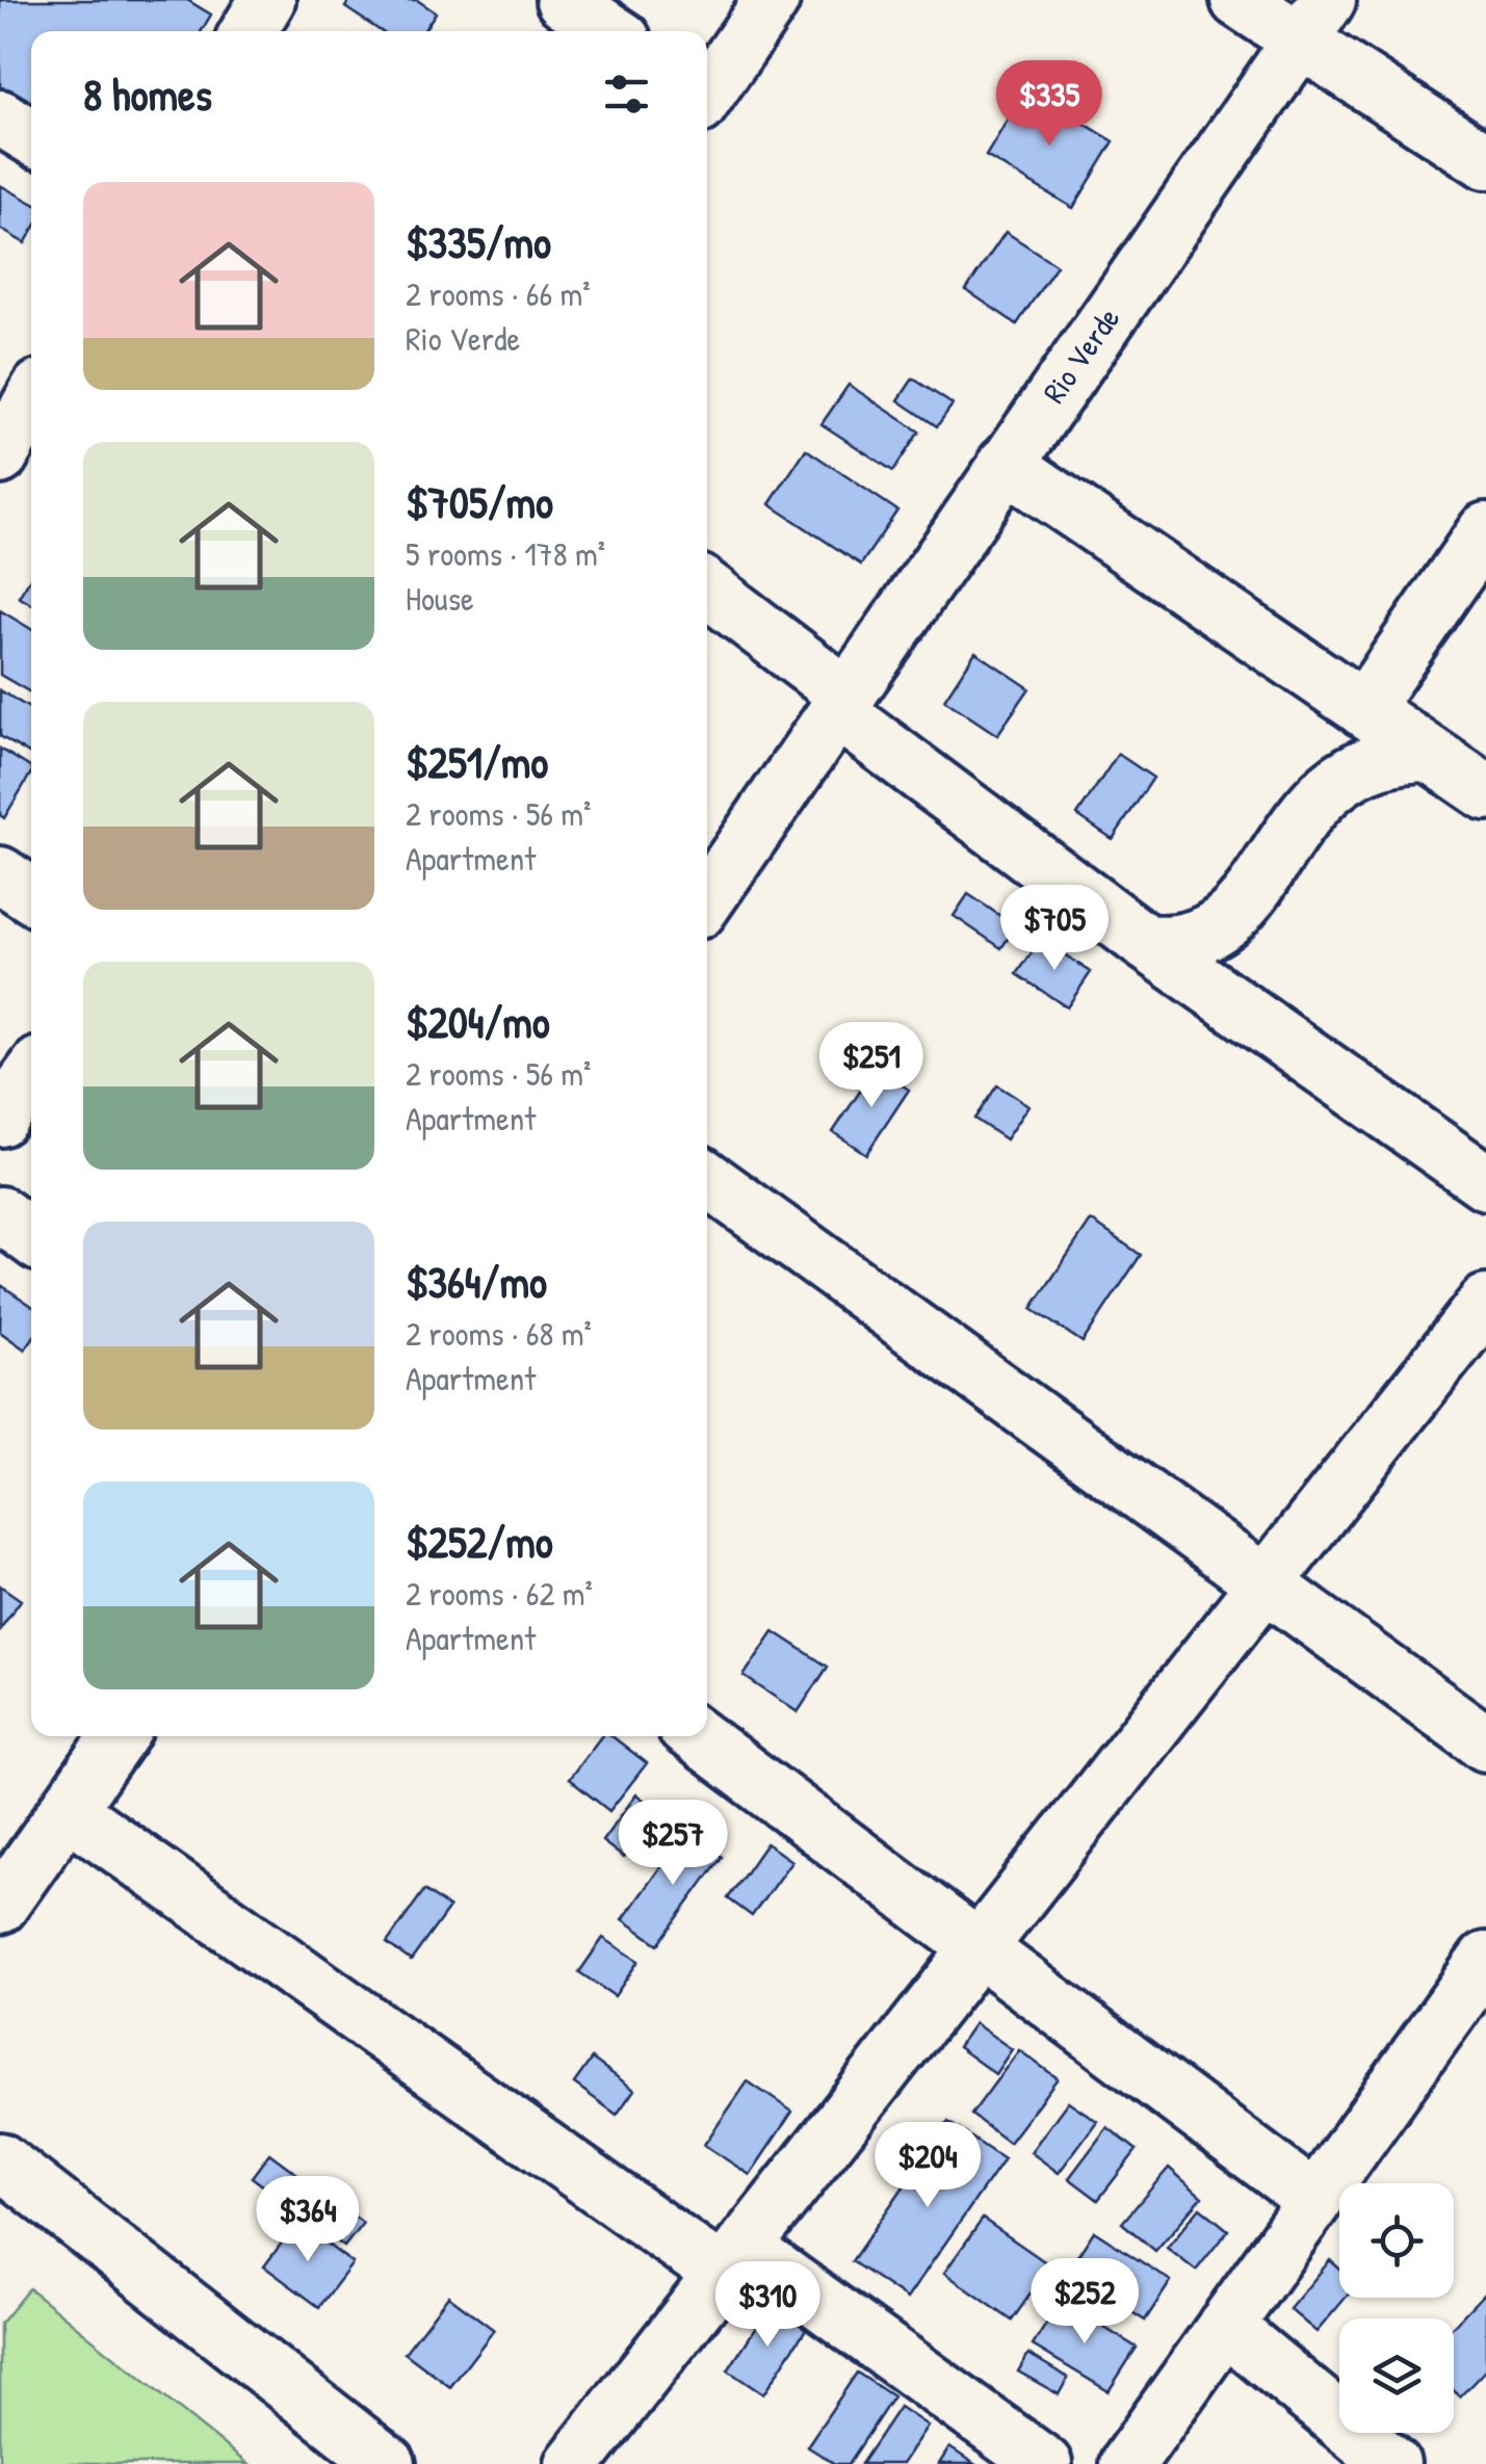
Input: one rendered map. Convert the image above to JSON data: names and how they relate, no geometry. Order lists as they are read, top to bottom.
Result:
{
  "streets": {
    "street": ["Rio Verde"]
  },
  "page": {
    "heading": "8 homes",
    "price": [
      "$335",
      "$705",
      "$251",
      "$257",
      "$204",
      "$364",
      "$252",
      "$310"
    ],
    "list": [
      {
        "name": "$335/mo",
        "note": "2 rooms · 66 m² · Rio Verde"
      },
      {
        "name": "$705/mo",
        "note": "5 rooms · 178 m² · House"
      },
      {
        "name": "$251/mo",
        "note": "2 rooms · 56 m² · Apartment"
      },
      {
        "name": "$204/mo",
        "note": "2 rooms · 56 m² · Apartment"
      },
      {
        "name": "$364/mo",
        "note": "2 rooms · 68 m² · Apartment"
      },
      {
        "name": "$252/mo",
        "note": "2 rooms · 62 m² · Apartment"
      }
    ]
  }
}
